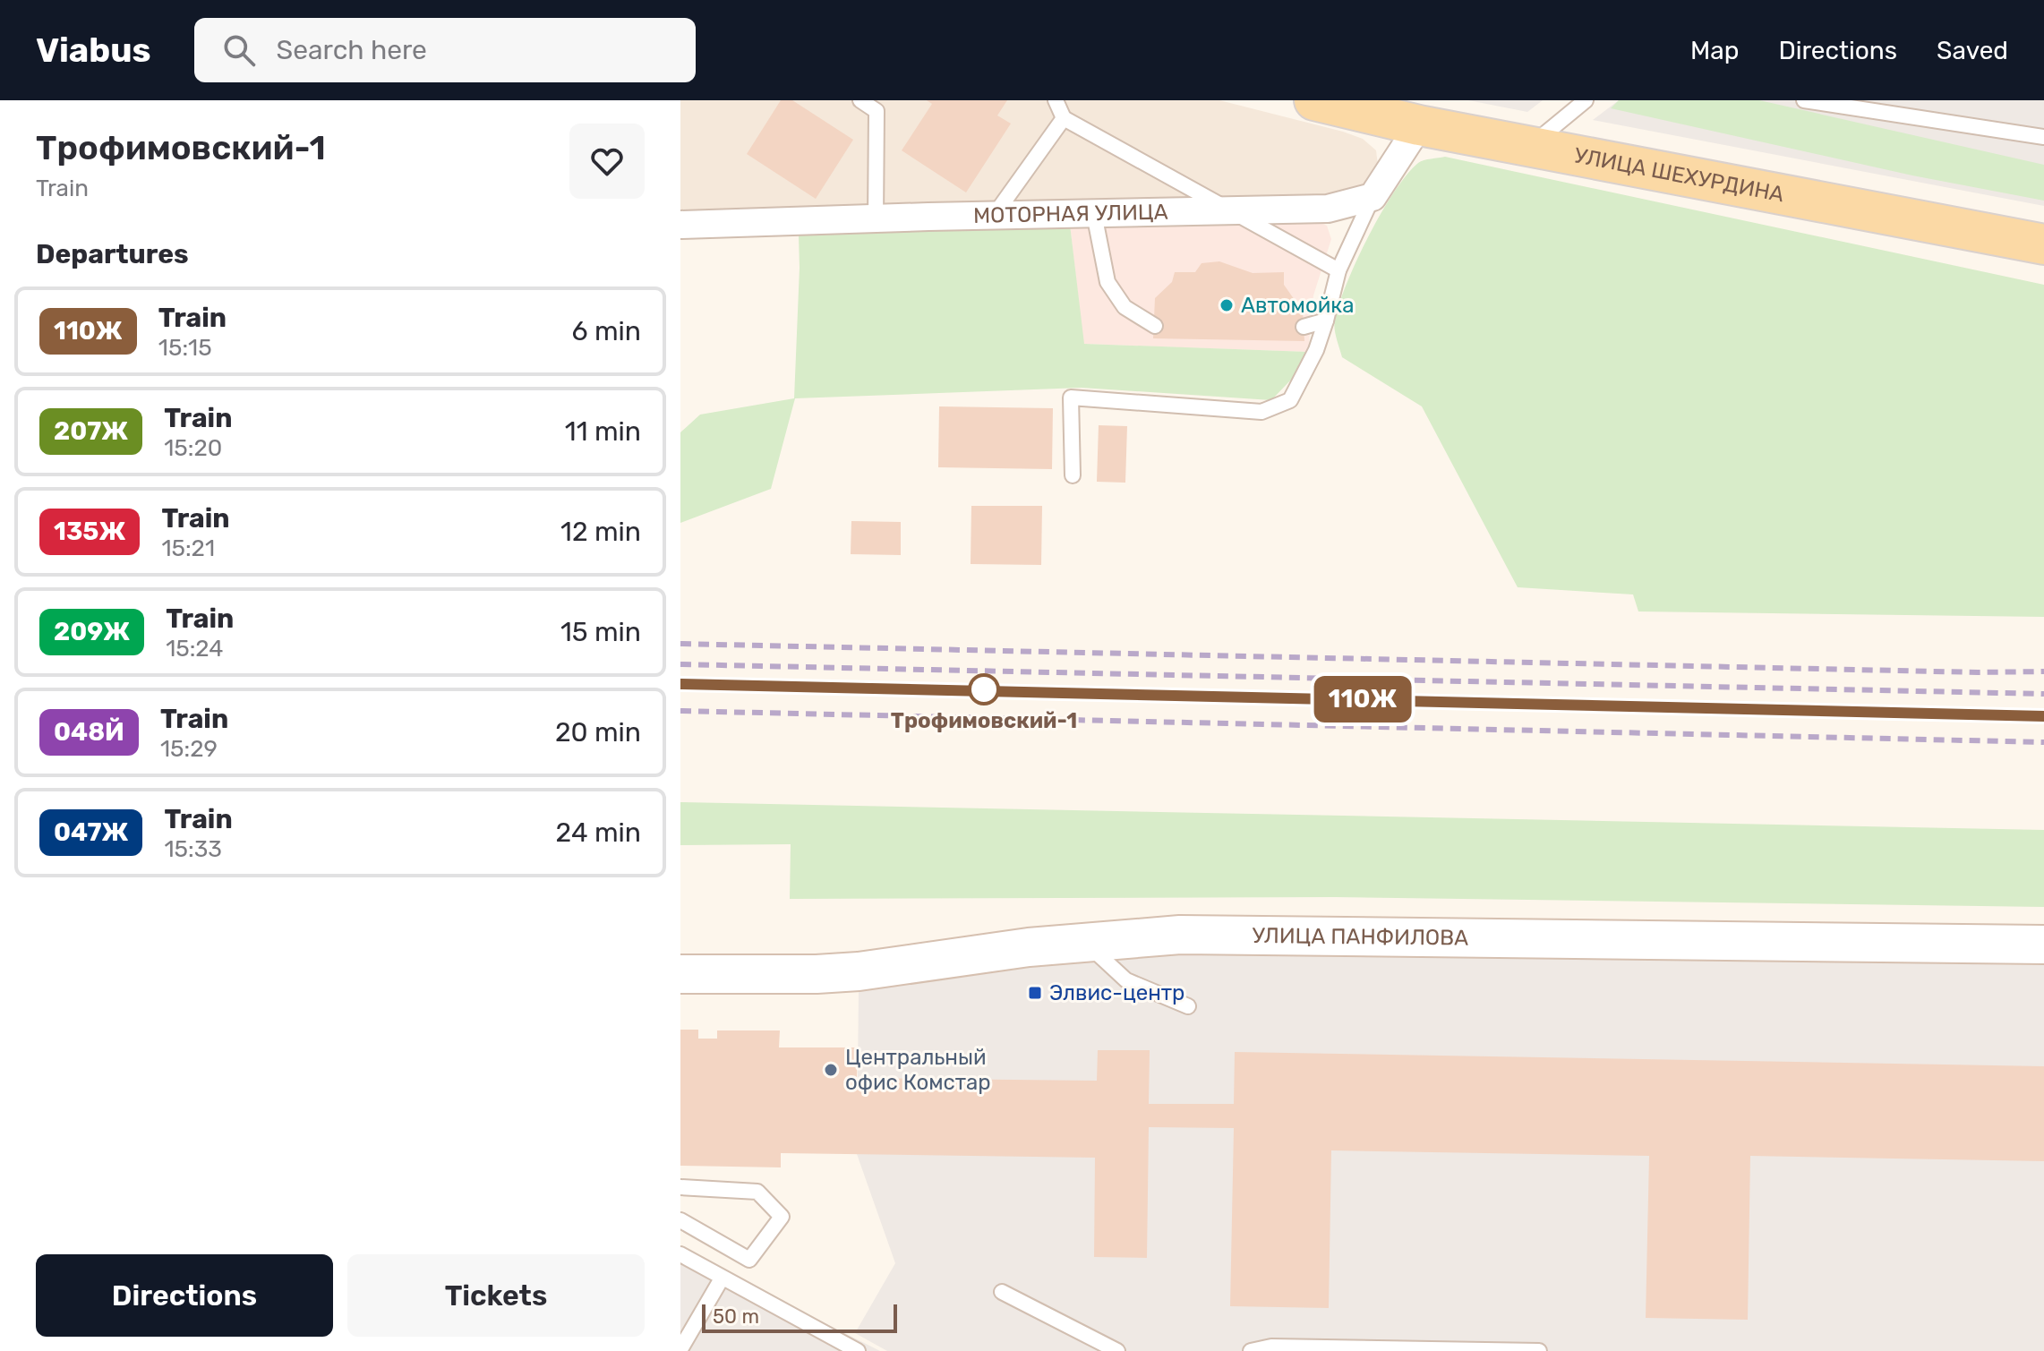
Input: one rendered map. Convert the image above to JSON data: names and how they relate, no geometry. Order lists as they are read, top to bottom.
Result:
{
  "streets": {
    "main road": ["УЛИЦА ШЕХУРДИНА", "УЛИЦА ПАНФИЛОВА"],
    "street": ["МОТОРНАЯ УЛИЦА"]
  },
  "places": {
    "other": ["Автомойка", "Трофимовский-1", "Центральный офис Комстар"],
    "transit": ["Элвис-центр"]
  },
  "scale_bar": "50 m",
  "page": {
    "header": "Viabus",
    "search": "Search here",
    "nav": ["Map", "Directions", "Saved"],
    "heading": [
      ["Трофимовский-1", "Train"],
      "Departures"
    ],
    "on_map": "110Ж",
    "list": [
      {
        "mark": "110Ж",
        "name": "Train",
        "note": "15:15",
        "value": "6 min"
      },
      {
        "mark": "207Ж",
        "name": "Train",
        "note": "15:20",
        "value": "11 min"
      },
      {
        "mark": "135Ж",
        "name": "Train",
        "note": "15:21",
        "value": "12 min"
      },
      {
        "mark": "209Ж",
        "name": "Train",
        "note": "15:24",
        "value": "15 min"
      },
      {
        "mark": "048Й",
        "name": "Train",
        "note": "15:29",
        "value": "20 min"
      },
      {
        "mark": "047Ж",
        "name": "Train",
        "note": "15:33",
        "value": "24 min"
      }
    ],
    "buttons": ["Directions", "Tickets"],
    "scale": "50 m"
  }
}
